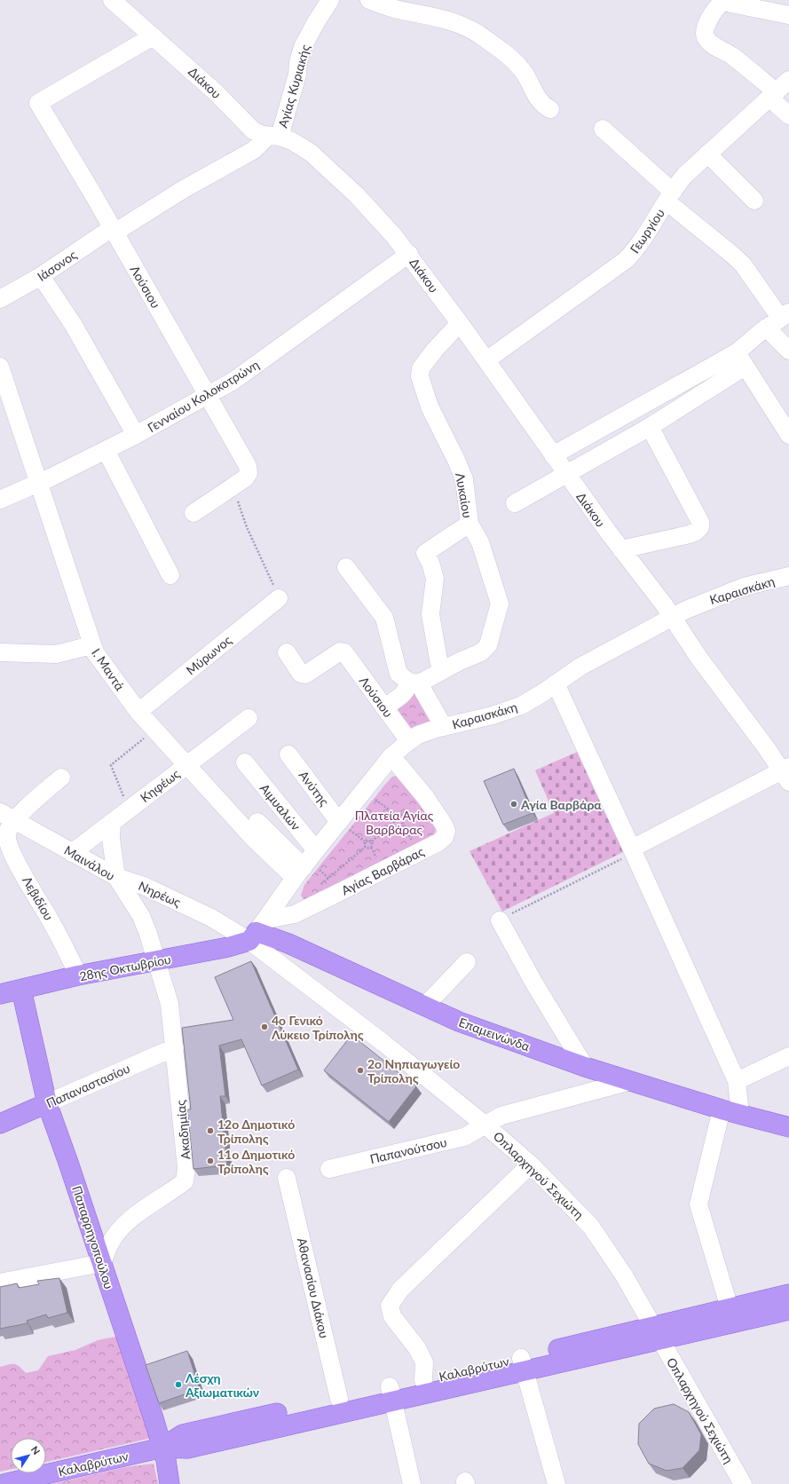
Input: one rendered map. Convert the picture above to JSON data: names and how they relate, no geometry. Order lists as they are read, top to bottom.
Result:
{
  "streets": {
    "main road": [
      "28ης Οκτωβρίου",
      "Επαμεινώνδα",
      "Παπαναστασίου",
      "Παπαρρηγοπούλου",
      "Καλαβρύτων"
    ],
    "street": [
      "Διάκου",
      "Αγίας Κυριακής",
      "Γεωργίου",
      "Ιάσονος",
      "Λούσιου",
      "Γενναίου Κολοκοτρώνη",
      "Λυκαίου",
      "Καραισκάκη",
      "Μύρωνος",
      "Ι. Μαντά",
      "Κηφέως",
      "Ανύτης",
      "Αιμυαλών",
      "Μαινάλου",
      "Αγίας Βαρβάρας",
      "Νηρέως",
      "Λεβιδίου",
      "Ακαδημίας",
      "Παπανούτσου",
      "Οπλαρχηγού Σεχιώτη",
      "Αθανασίου Διάκου"
    ]
  },
  "crossings": [
    ["Διάκου", "Αγίας Κυριακής"],
    ["Διάκου", "Γεωργίου"],
    ["Διάκου", "Ιάσονος"],
    ["Διάκου", "Λούσιου"],
    ["Διάκου", "Γενναίου Κολοκοτρώνη"],
    ["Διάκου", "Λυκαίου"],
    ["Διάκου", "Καραισκάκη"],
    ["Αγίας Κυριακής", "Ιάσονος"],
    ["Ιάσονος", "Λούσιου"],
    ["Λούσιου", "Γενναίου Κολοκοτρώνη"],
    ["Λούσιου", "Καραισκάκη"],
    ["Γενναίου Κολοκοτρώνη", "Ι. Μαντά"],
    ["Καραισκάκη", "Ι. Μαντά"],
    ["Καραισκάκη", "Ανύτης"],
    ["Καραισκάκη", "Αιμυαλών"],
    ["Καραισκάκη", "Αγίας Βαρβάρας"],
    ["Καραισκάκη", "Νηρέως"],
    ["Καραισκάκη", "28ης Οκτωβρίου"],
    ["Καραισκάκη", "Επαμεινώνδα"],
    ["Καραισκάκη", "Οπλαρχηγού Σεχιώτη"],
    ["Μύρωνος", "Ι. Μαντά"],
    ["Ι. Μαντά", "Κηφέως"],
    ["Ι. Μαντά", "Αιμυαλών"],
    ["Κηφέως", "Μαινάλου"],
    ["Μαινάλου", "Νηρέως"],
    ["Μαινάλου", "Λεβιδίου"],
    ["Μαινάλου", "28ης Οκτωβρίου"],
    ["Μαινάλου", "Ακαδημίας"],
    ["Αγίας Βαρβάρας", "Νηρέως"],
    ["Αγίας Βαρβάρας", "28ης Οκτωβρίου"],
    ["Αγίας Βαρβάρας", "Επαμεινώνδα"],
    ["Αγίας Βαρβάρας", "Οπλαρχηγού Σεχιώτη"],
    ["Νηρέως", "28ης Οκτωβρίου"],
    ["Νηρέως", "Επαμεινώνδα"],
    ["Νηρέως", "Οπλαρχηγού Σεχιώτη"],
    ["Λεβιδίου", "28ης Οκτωβρίου"],
    ["28ης Οκτωβρίου", "Επαμεινώνδα"],
    ["28ης Οκτωβρίου", "Ακαδημίας"],
    ["28ης Οκτωβρίου", "Οπλαρχηγού Σεχιώτη"],
    ["28ης Οκτωβρίου", "Παπαρρηγοπούλου"],
    ["Επαμεινώνδα", "Παπανούτσου"],
    ["Επαμεινώνδα", "Οπλαρχηγού Σεχιώτη"],
    ["Παπαναστασίου", "Ακαδημίας"],
    ["Παπαναστασίου", "Παπαρρηγοπούλου"],
    ["Ακαδημίας", "Παπαρρηγοπούλου"],
    ["Παπανούτσου", "Οπλαρχηγού Σεχιώτη"],
    ["Οπλαρχηγού Σεχιώτη", "Καλαβρύτων"],
    ["Παπαρρηγοπούλου", "Καλαβρύτων"],
    ["Αθανασίου Διάκου", "Καλαβρύτων"]
  ],
  "parks": ["Πλατεία Αγίας Βαρβάρας"],
  "places": [
    "Αγία Βαρβάρα",
    "4ο Γενικό Λύκειο Τρίπολης",
    "2ο Νηπιαγωγείο Τρίπολης",
    "12ο Δημοτικό Τρίπολης",
    "11ο Δημοτικό Τρίπολης",
    "Λέσχη Αξιωματικών"
  ],
  "north": "top right"
}
